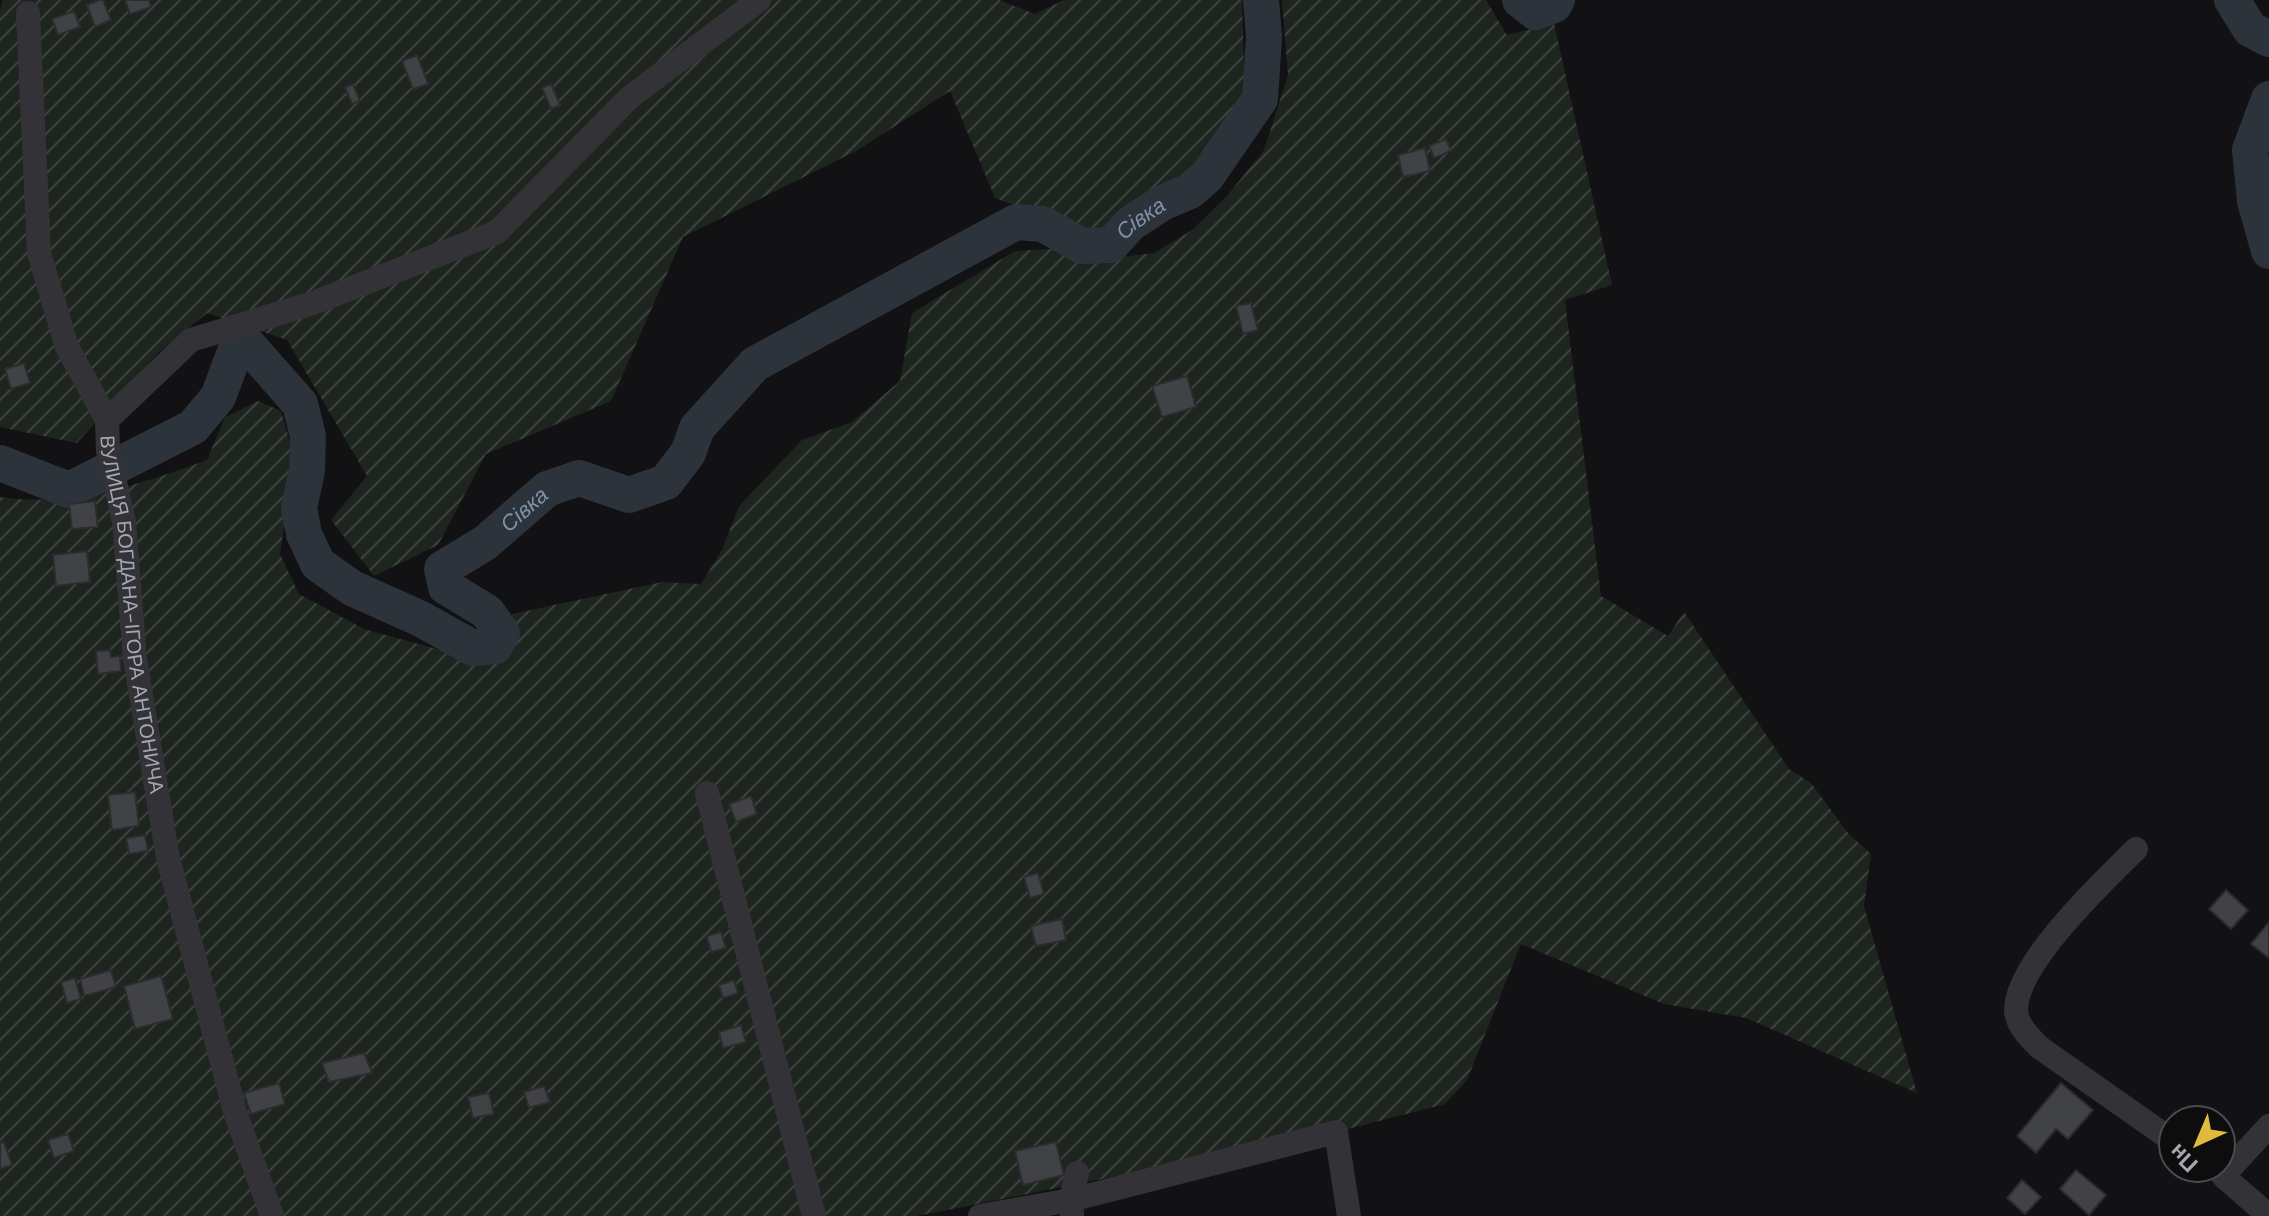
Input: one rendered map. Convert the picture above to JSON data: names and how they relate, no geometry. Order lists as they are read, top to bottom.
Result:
{
  "streets": {
    "street": ["ВУЛИЦЯ БОГДАНА-ІГОРА АНТОНИЧА"]
  },
  "water": ["Сівка"],
  "north": "bottom left"
}
